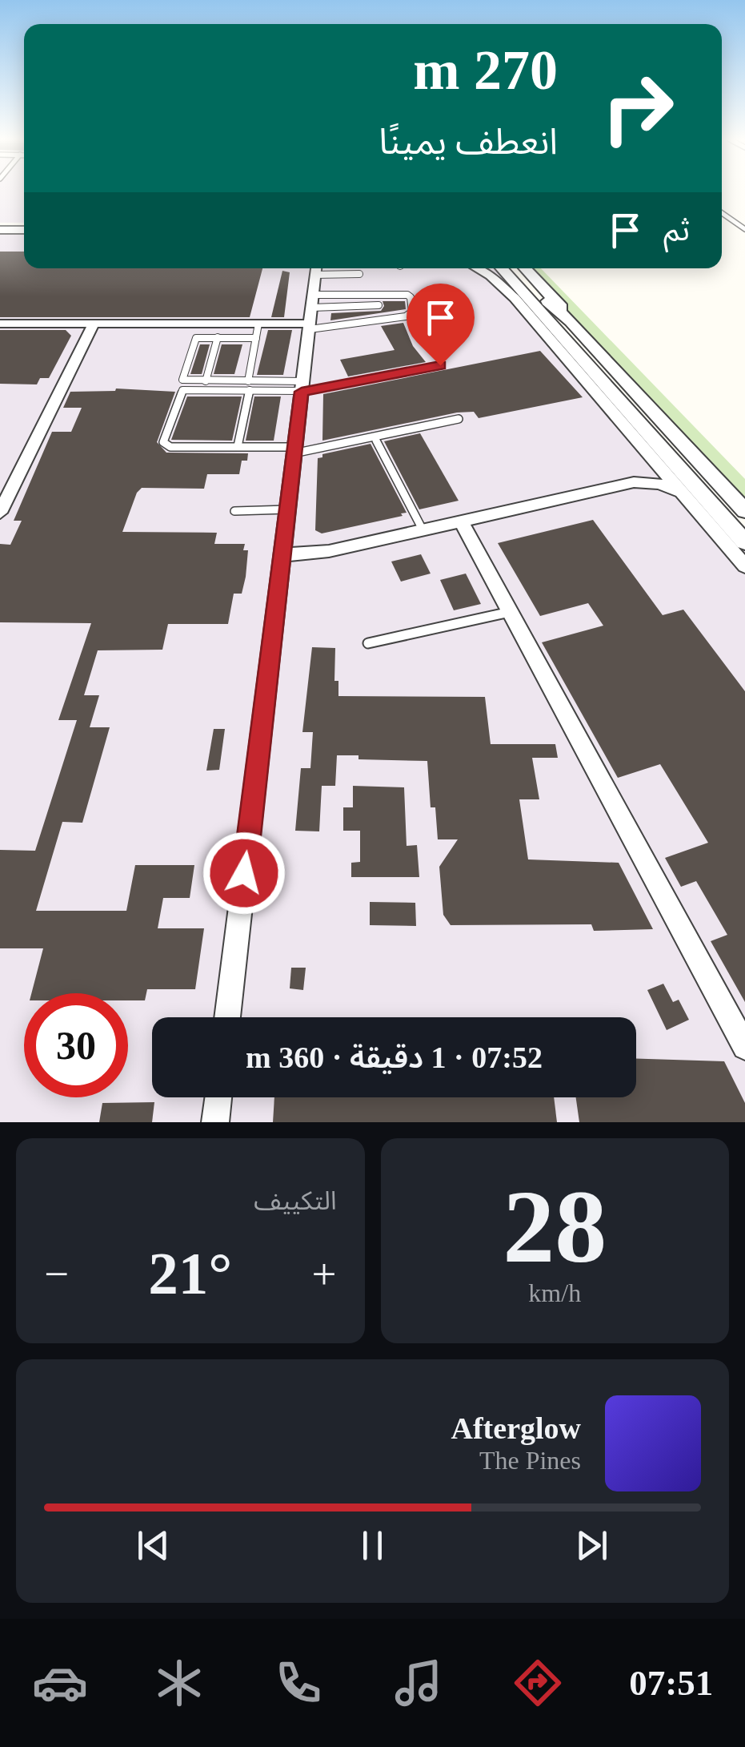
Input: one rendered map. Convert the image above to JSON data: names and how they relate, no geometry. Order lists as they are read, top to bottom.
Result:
{
  "page": {
    "turn": ["270 m", "انعطف يمينًا"],
    "then": "ثم",
    "limit": "30",
    "trip": "07:52 · 1 دقيقة · 360 m",
    "tile": [
      ["28", "km/h"],
      "التكييف"
    ],
    "heat": ["−", "21°", "+"],
    "song": ["Afterglow", "The Pines"],
    "tabs": "07:51"
  }
}
